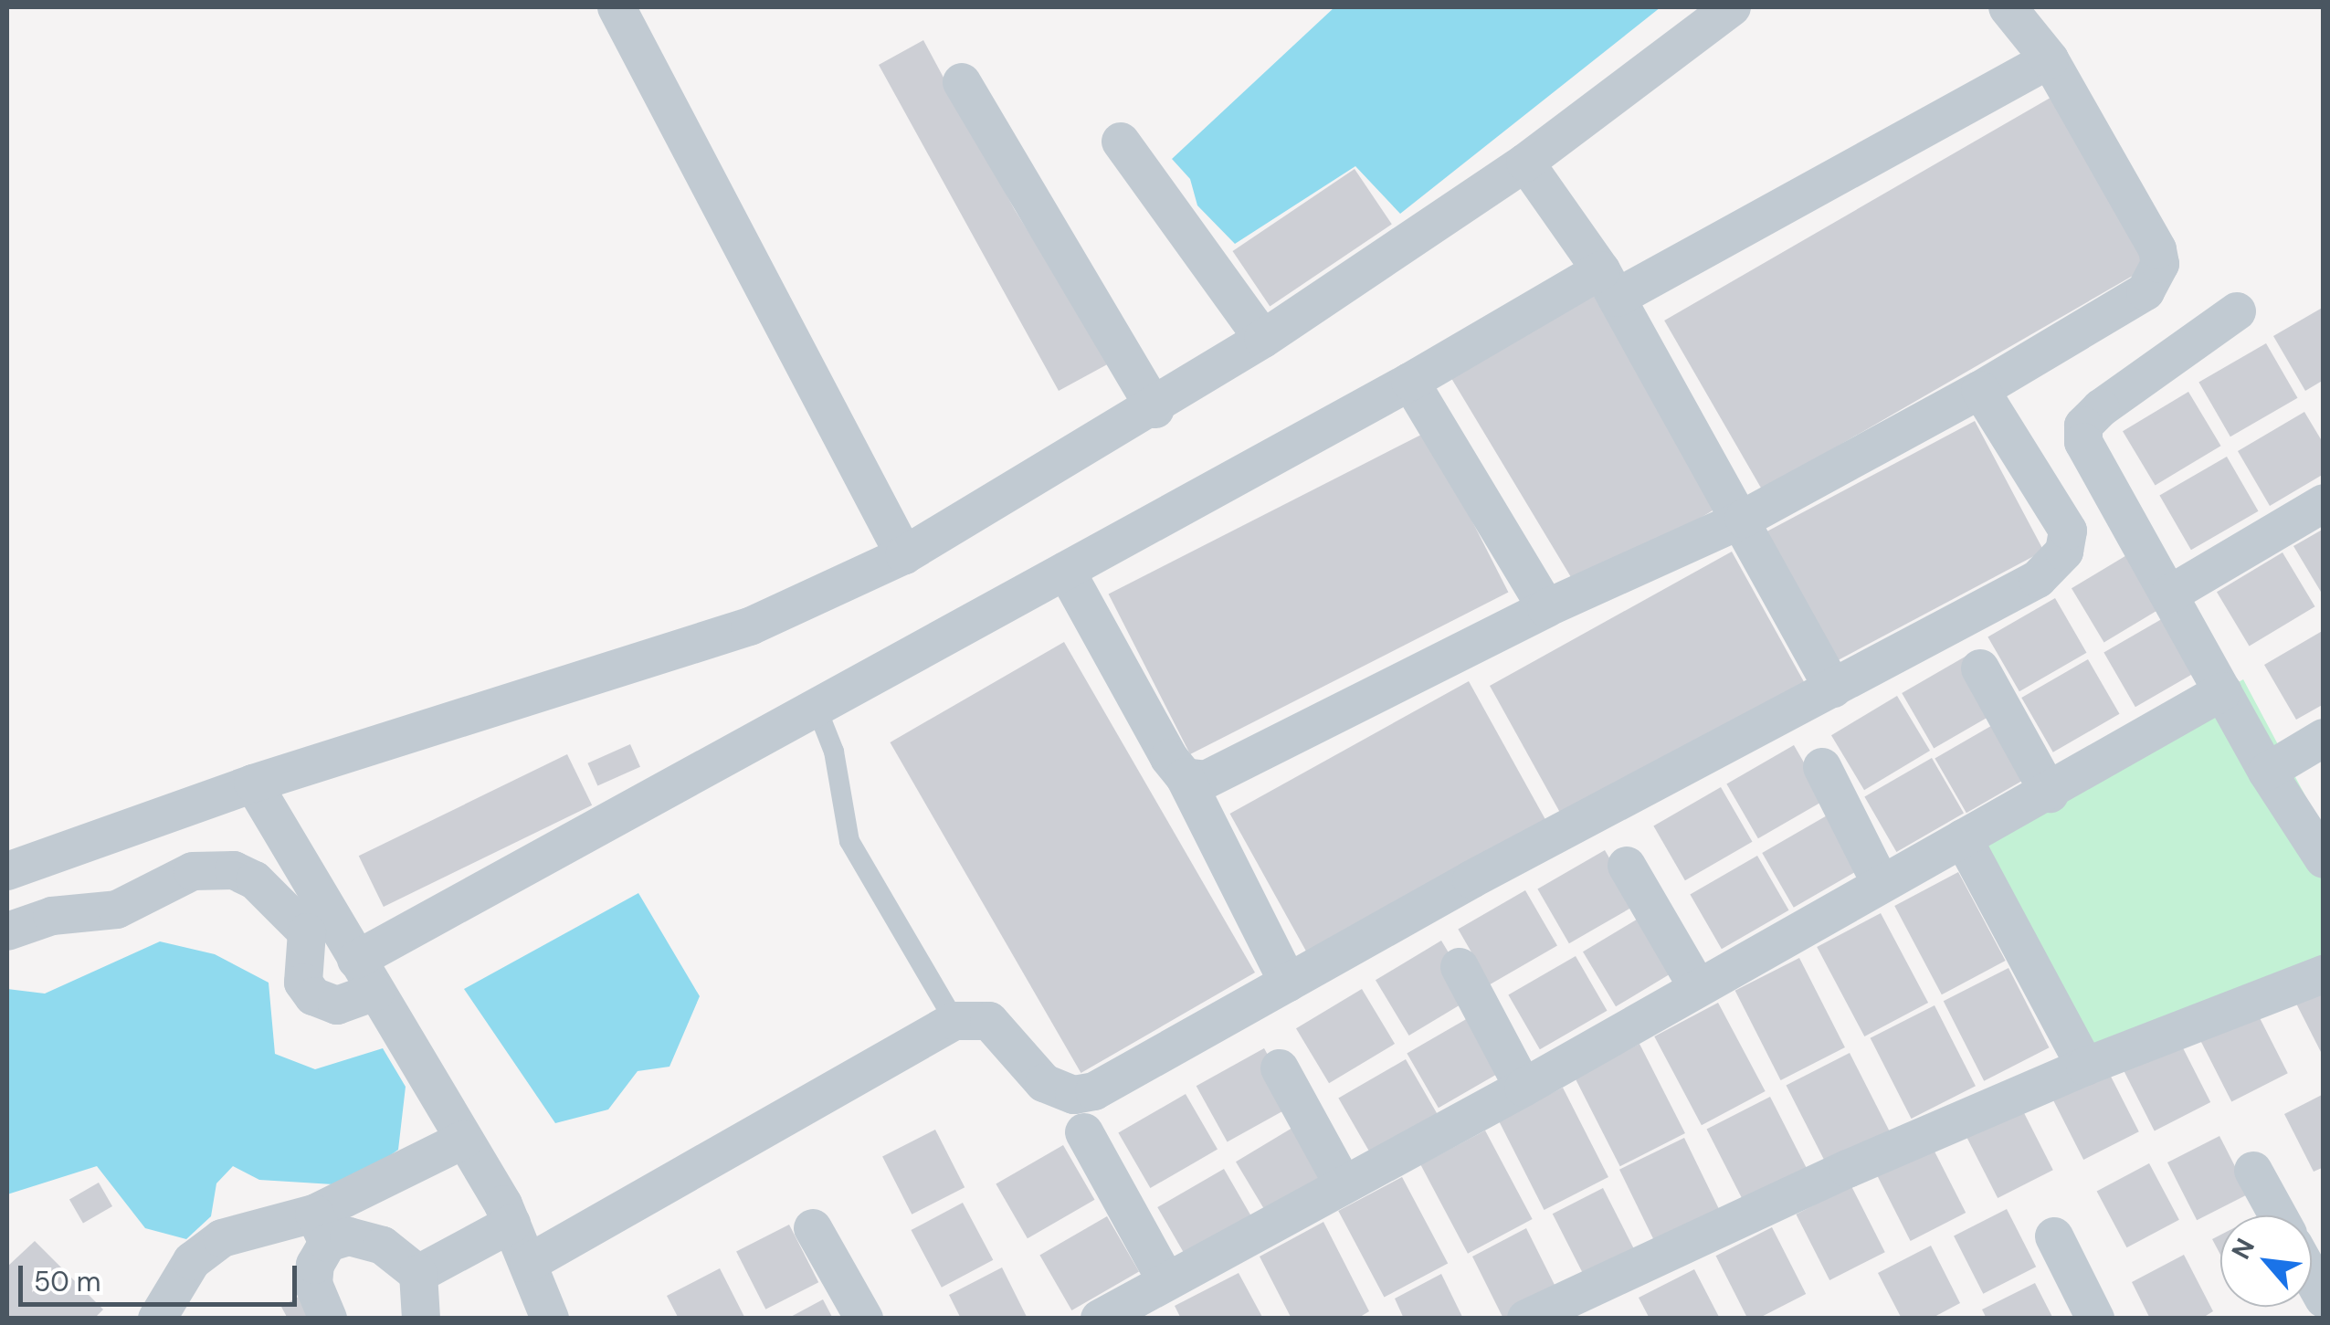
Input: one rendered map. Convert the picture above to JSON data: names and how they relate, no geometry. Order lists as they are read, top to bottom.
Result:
{
  "scale_bar": "50 m",
  "north": "top left"
}
